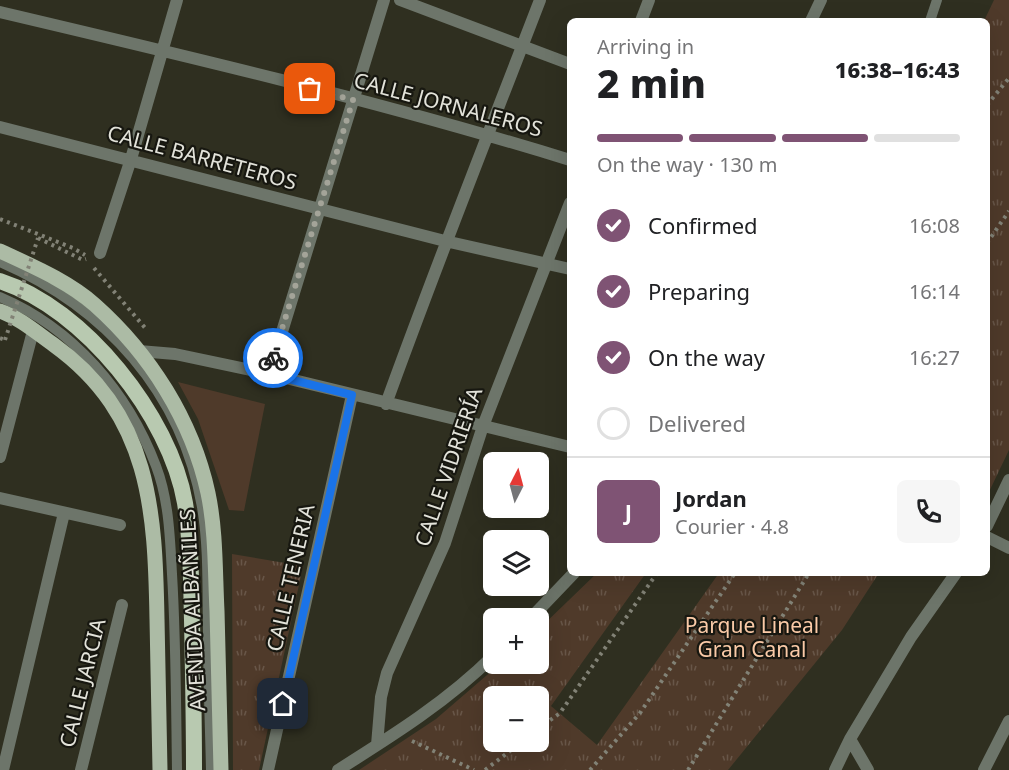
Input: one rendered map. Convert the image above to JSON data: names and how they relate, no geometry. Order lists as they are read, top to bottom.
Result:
{
  "streets": {
    "main road": ["AVENIDA ALBAÑILES"],
    "street": [
      "CALLE JORNALEROS",
      "CALLE BARRETEROS",
      "CALLE VIDRIERÍA",
      "CALLE TENERIA",
      "CALLE JARCIA"
    ]
  },
  "crossings": [
    ["CALLE BARRETEROS", "CALLE VIDRIERÍA"]
  ],
  "parks": ["Parque Lineal Gran Canal"],
  "north": "top",
  "page": {
    "heading": ["2 min", "Arriving in", "16:38–16:43"],
    "panel": ["Jordan", "Courier · 4.8"],
    "bar": "On the way · 130 m",
    "list": [
      ["Confirmed", "16:08"],
      ["Preparing", "16:14"],
      ["On the way", "16:27"],
      "Delivered"
    ],
    "map_buttons": ["+", "−"],
    "round": "J"
  }
}
